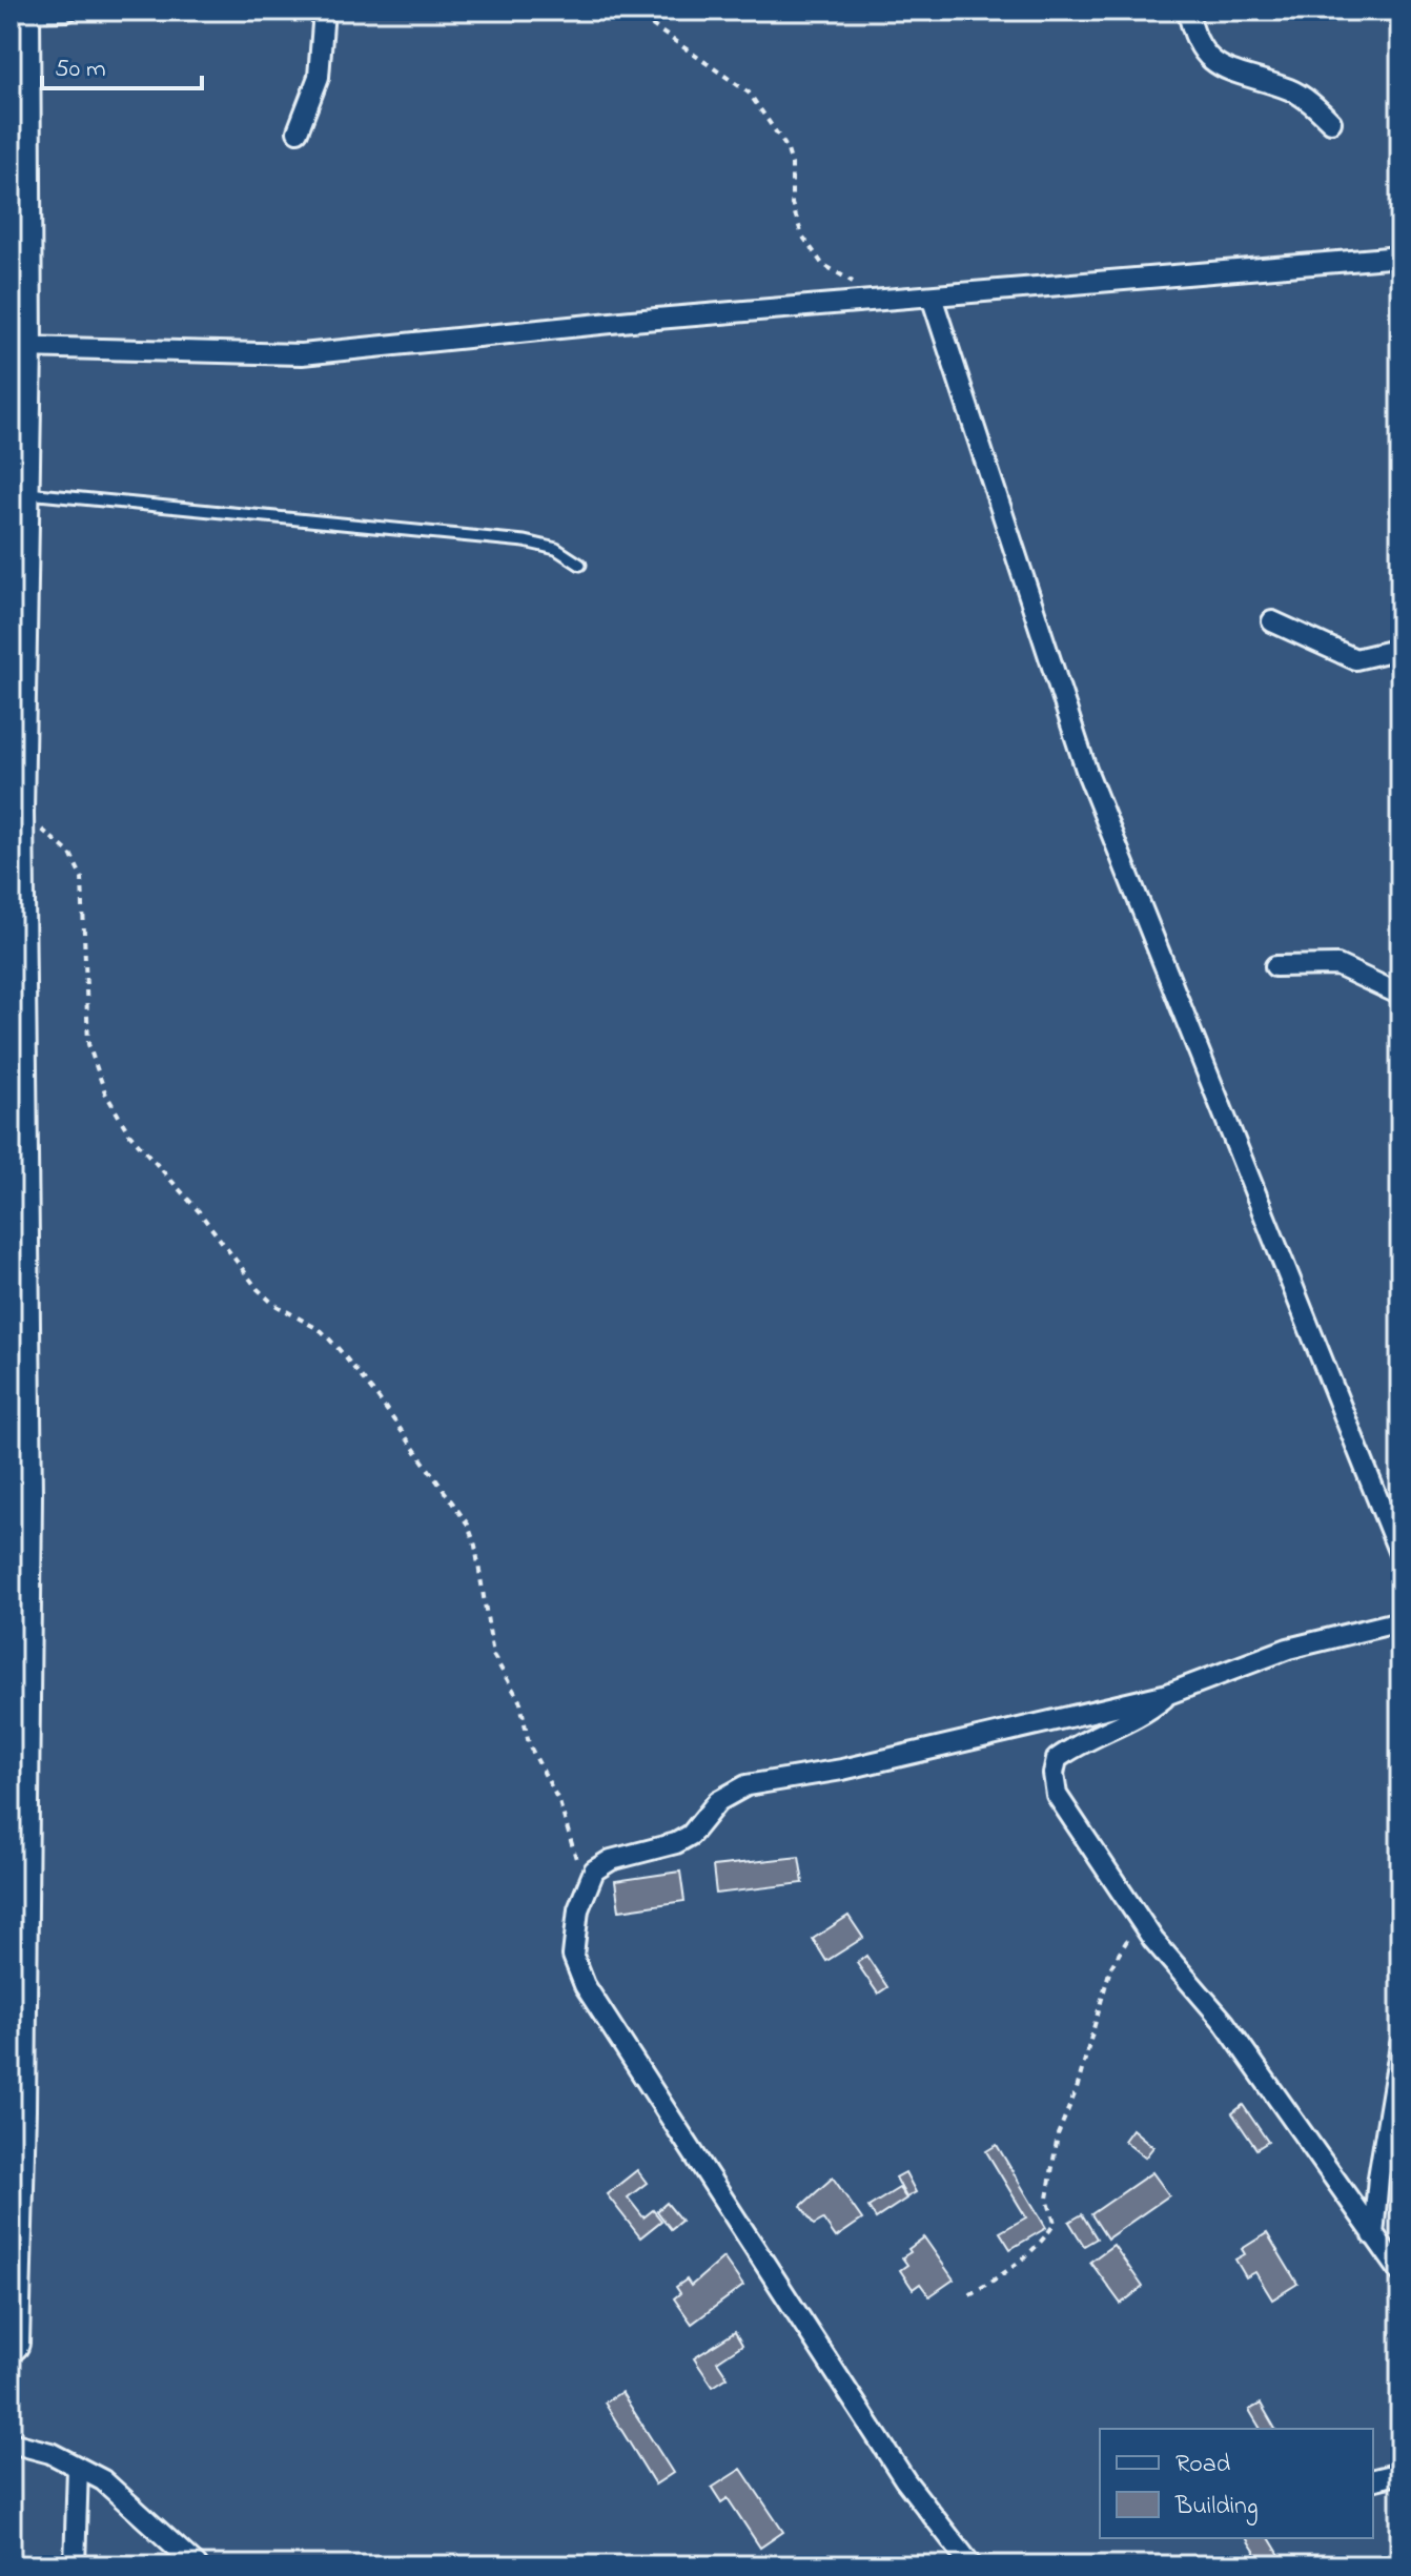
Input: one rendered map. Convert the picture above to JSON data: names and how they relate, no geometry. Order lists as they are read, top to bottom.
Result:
{
  "legend": ["Road", "Building"],
  "scale_bar": "50 m"
}
